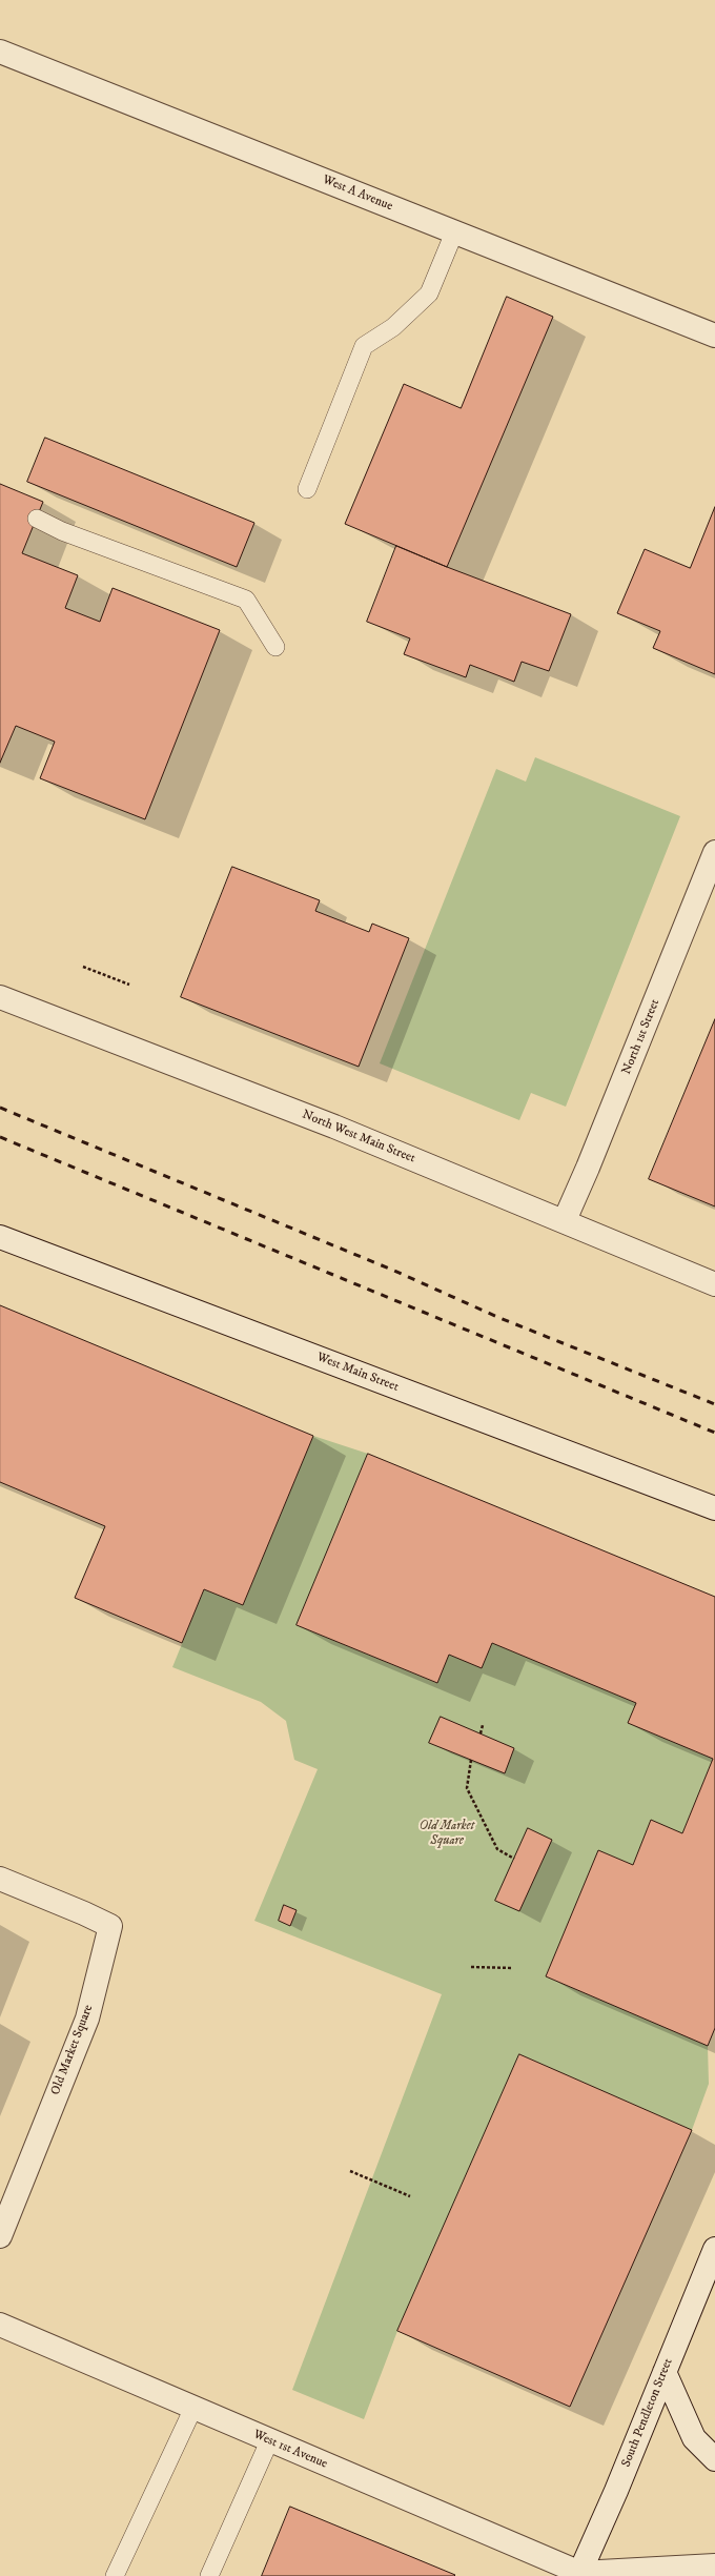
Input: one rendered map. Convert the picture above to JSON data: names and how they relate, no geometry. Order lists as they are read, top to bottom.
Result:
{
  "streets": {
    "street": [
      "West A Avenue",
      "North 1st Street",
      "North West Main Street",
      "West Main Street",
      "Old Market Square",
      "South Pendleton Street",
      "West 1st Avenue"
    ]
  },
  "crossings": [
    ["North 1st Street", "North West Main Street"],
    ["South Pendleton Street", "West 1st Avenue"]
  ],
  "parks": ["Old Market Square"]
}
